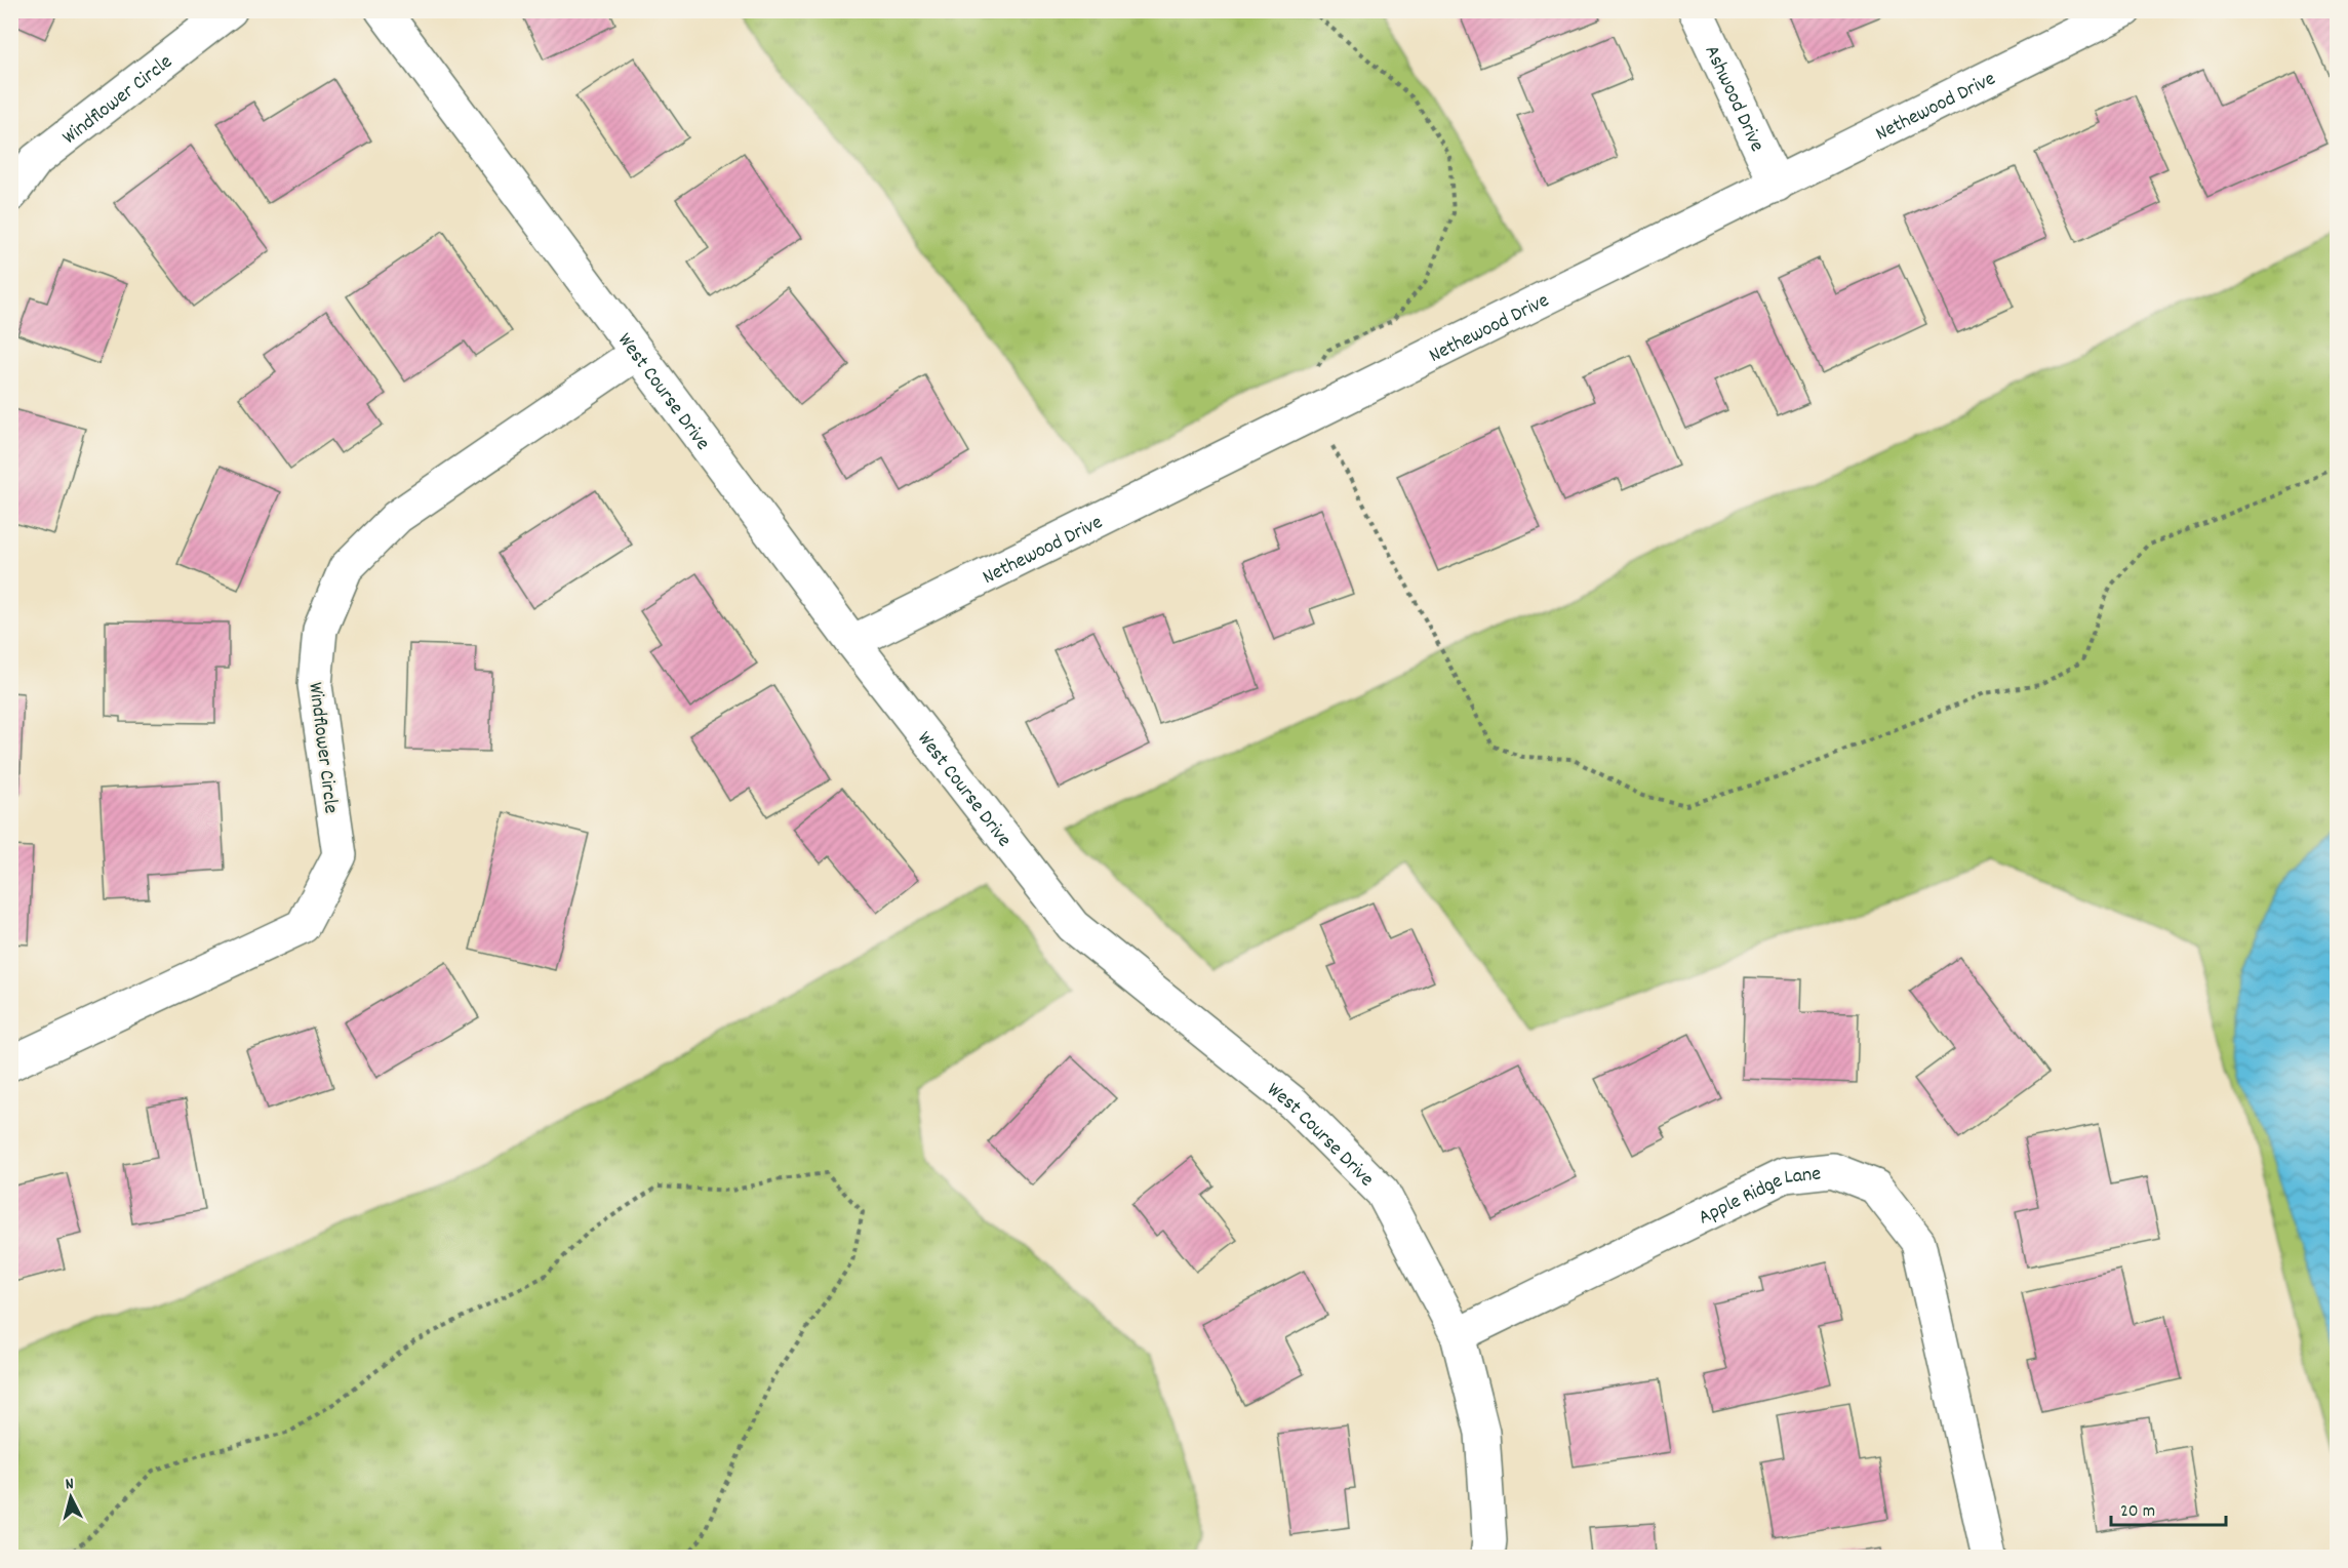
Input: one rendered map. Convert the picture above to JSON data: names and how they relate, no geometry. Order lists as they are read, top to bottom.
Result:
{
  "streets": {
    "street": [
      "Ashwood Drive",
      "Windflower Circle",
      "Nethewood Drive",
      "West Course Drive",
      "Apple Ridge Lane"
    ]
  },
  "crossings": [
    ["Ashwood Drive", "Nethewood Drive"],
    ["Windflower Circle", "West Course Drive"],
    ["Nethewood Drive", "West Course Drive"],
    ["West Course Drive", "Apple Ridge Lane"]
  ],
  "scale_bar": "20 m",
  "north": "top"
}
